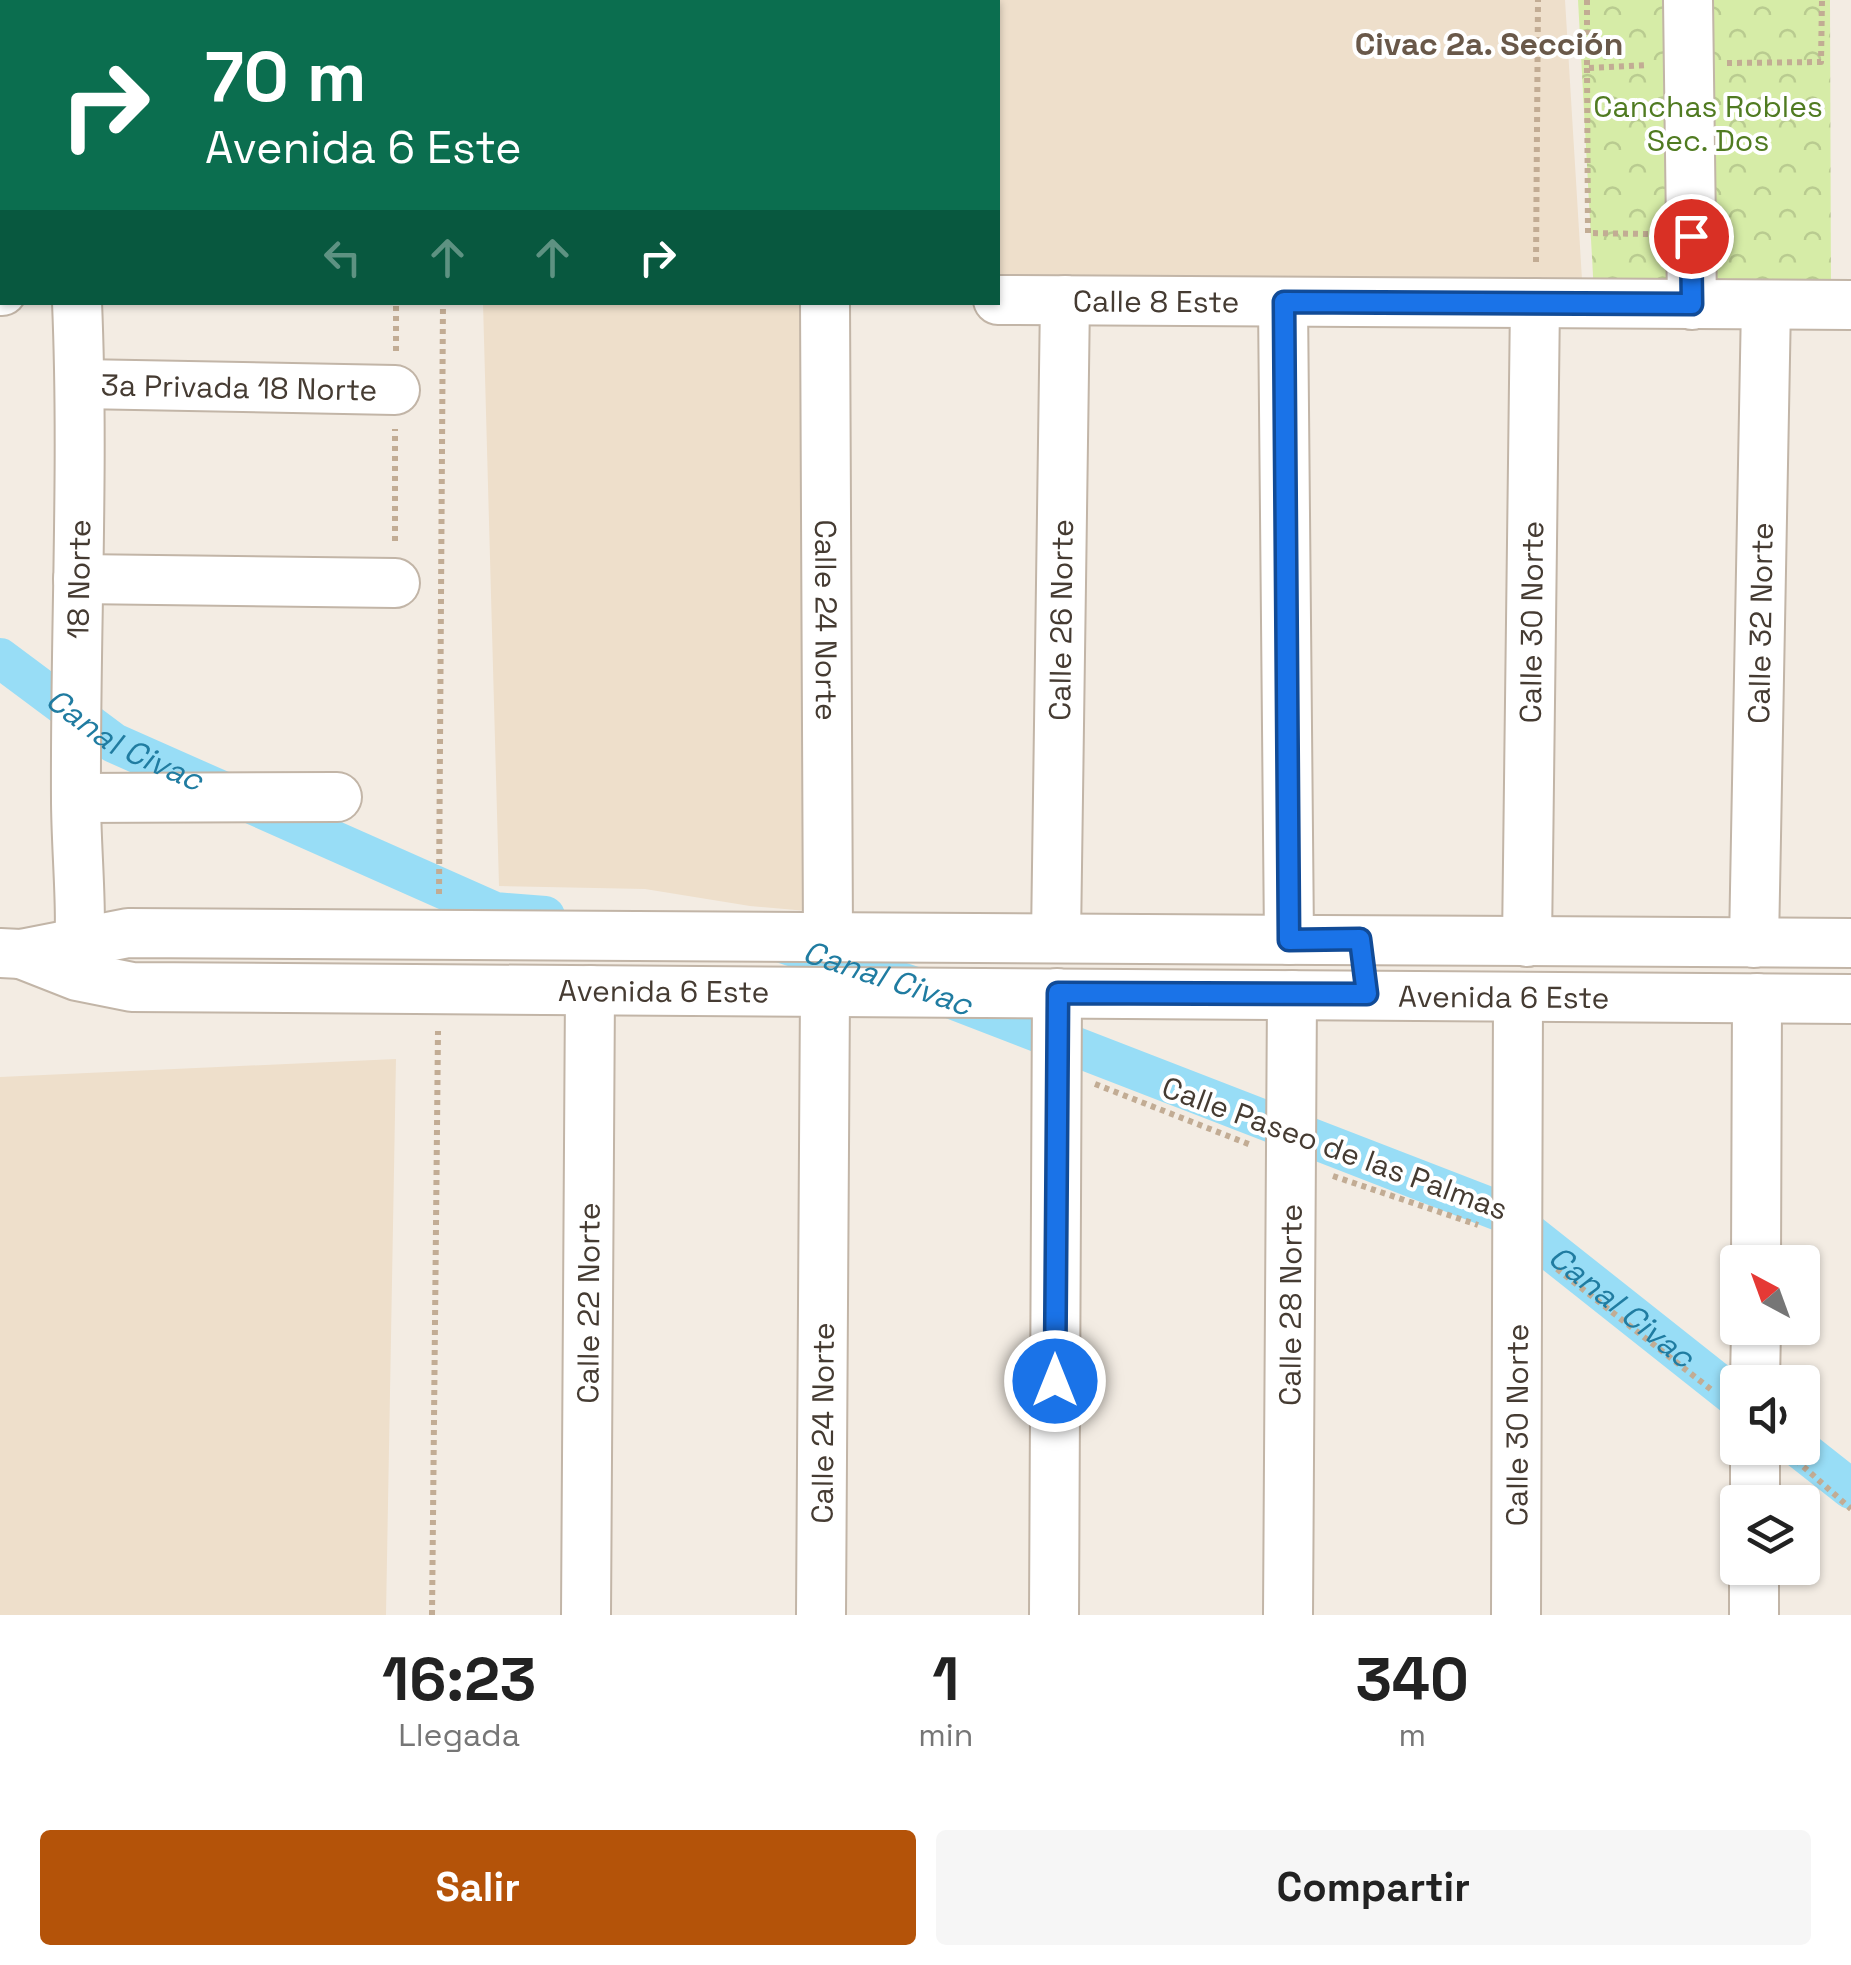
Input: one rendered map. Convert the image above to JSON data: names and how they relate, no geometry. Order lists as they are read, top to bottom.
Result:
{
  "streets": {
    "street": [
      "Calle 8 Este",
      "3a Privada 18 Norte",
      "18 Norte",
      "Calle 26 Norte",
      "Calle 24 Norte",
      "Calle 30 Norte",
      "Calle 32 Norte",
      "Avenida 6 Este",
      "Calle 22 Norte",
      "Calle 28 Norte"
    ],
    "path": ["Calle Paseo de las Palmas"]
  },
  "crossings": [
    ["Calle 8 Este", "Calle 26 Norte"],
    ["Calle 8 Este", "Calle 30 Norte"],
    ["Calle 8 Este", "Calle 32 Norte"],
    ["3a Privada 18 Norte", "18 Norte"],
    ["18 Norte", "Avenida 6 Este"],
    ["Calle 26 Norte", "Avenida 6 Este"],
    ["Calle 24 Norte", "Avenida 6 Este"],
    ["Calle 30 Norte", "Avenida 6 Este"],
    ["Calle 30 Norte", "Calle Paseo de las Palmas"],
    ["Calle 32 Norte", "Avenida 6 Este"],
    ["Avenida 6 Este", "Calle 22 Norte"],
    ["Avenida 6 Este", "Calle 28 Norte"],
    ["Calle Paseo de las Palmas", "Calle 28 Norte"]
  ],
  "districts": ["Civac 2a. Sección"],
  "water": ["Canal Civac"],
  "parks": ["Canchas Robles Sec. Dos"],
  "north": "top left",
  "page": {
    "turn": ["70 m", "Avenida 6 Este"],
    "eta": [
      "16:23",
      "Llegada",
      "1",
      "min",
      "340",
      "m"
    ],
    "buttons": ["Salir", "Compartir"]
  }
}
